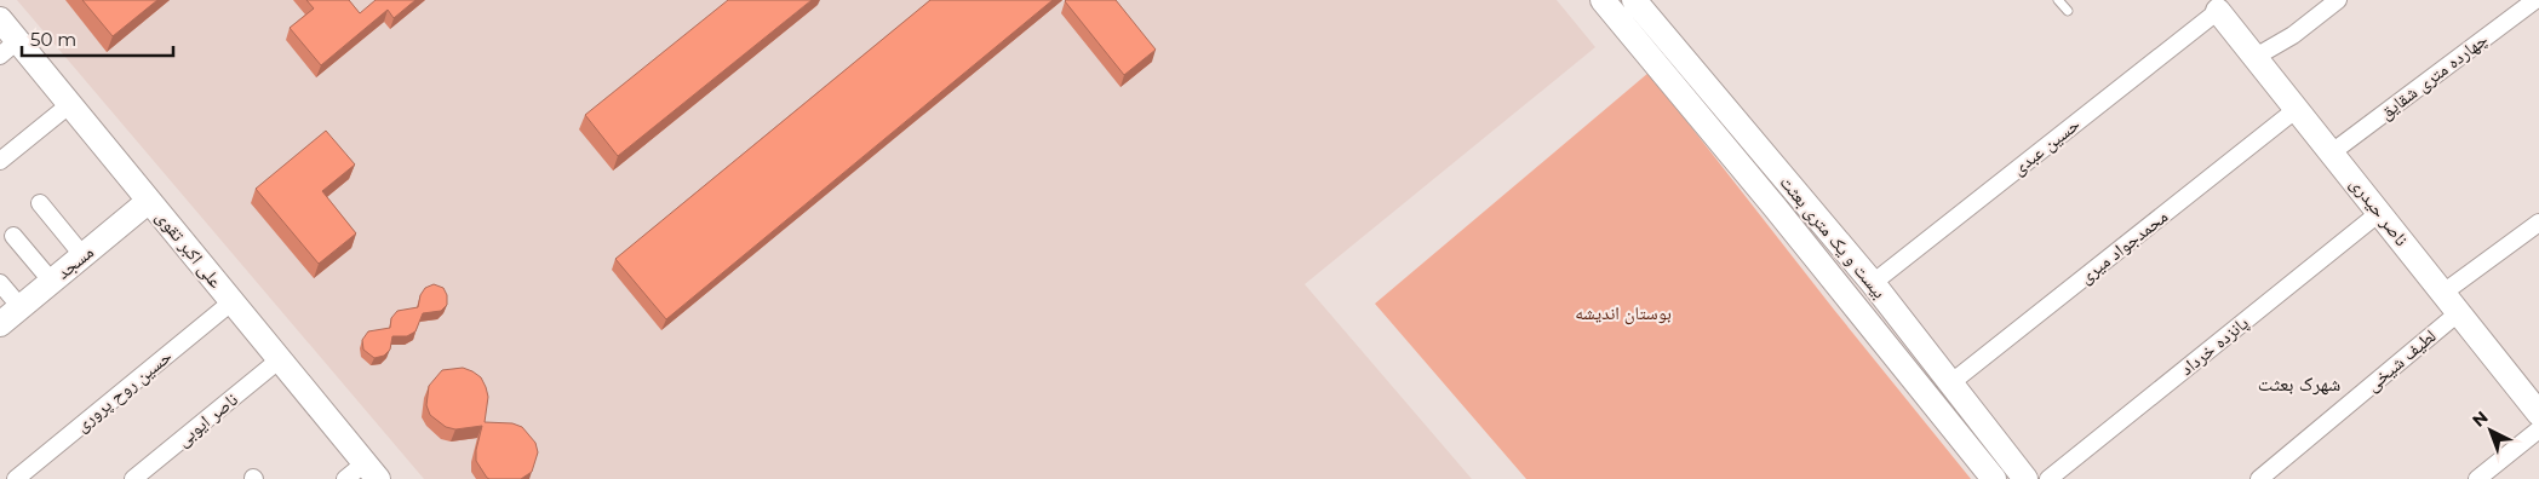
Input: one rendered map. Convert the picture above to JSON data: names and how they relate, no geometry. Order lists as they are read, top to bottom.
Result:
{
  "streets": {
    "street": [
      "چهارده متری شقایق",
      "حسین عبدی",
      "ناصر حیدری",
      "بیست و یک متری بعثت",
      "محمدجواد میری",
      "علی اکبر تقوی",
      "مسجد",
      "پانزده خرداد",
      "لطیف شیخی",
      "حسین روح پروری",
      "ناصر ایوبی"
    ]
  },
  "crossings": [
    ["چهارده متری شقایق", "ناصر حیدری"],
    ["حسین عبدی", "ناصر حیدری"],
    ["حسین عبدی", "بیست و یک متری بعثت"],
    ["ناصر حیدری", "محمدجواد میری"],
    ["ناصر حیدری", "پانزده خرداد"],
    ["ناصر حیدری", "لطیف شیخی"],
    ["بیست و یک متری بعثت", "محمدجواد میری"],
    ["علی اکبر تقوی", "مسجد"],
    ["علی اکبر تقوی", "حسین روح پروری"],
    ["علی اکبر تقوی", "ناصر ایوبی"]
  ],
  "districts": ["شهرک بعثت"],
  "parks": ["بوستان اندیشه"],
  "scale_bar": "50 m",
  "north": "top left"
}
